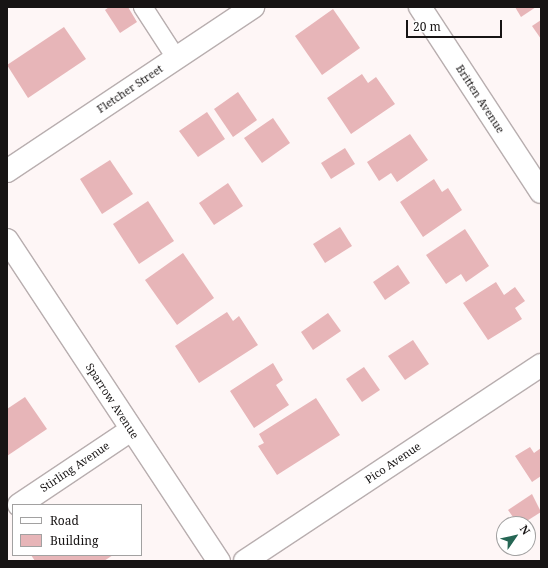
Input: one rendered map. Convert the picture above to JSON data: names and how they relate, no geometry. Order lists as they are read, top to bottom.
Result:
{
  "streets": {
    "street": [
      "Fletcher Street",
      "Britten Avenue",
      "Sparrow Avenue",
      "Pico Avenue",
      "Stirling Avenue"
    ]
  },
  "crossings": [
    ["Sparrow Avenue", "Stirling Avenue"]
  ],
  "legend": ["Road", "Building"],
  "scale_bar": "20 m",
  "north": "top right"
}
